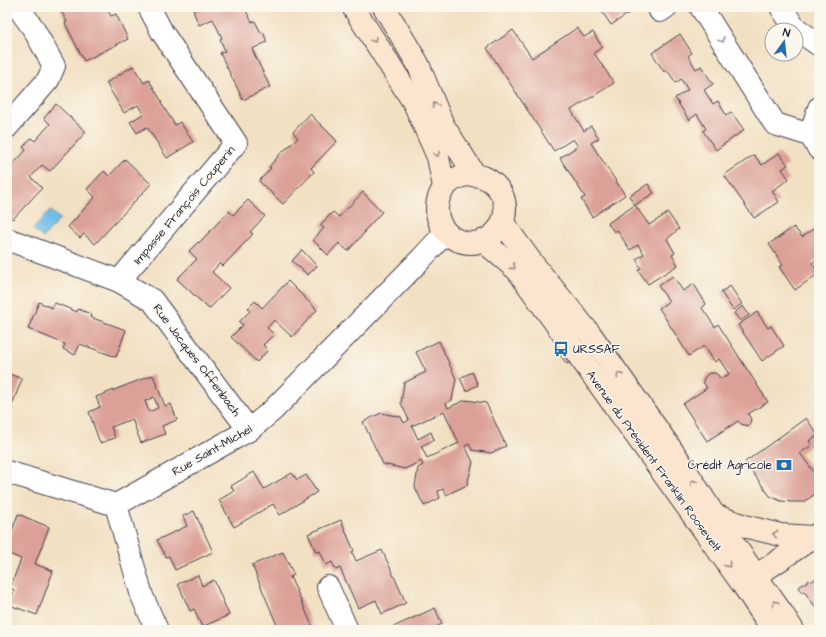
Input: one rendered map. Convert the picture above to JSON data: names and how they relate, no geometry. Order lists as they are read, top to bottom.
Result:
{
  "streets": {
    "main road": ["Avenue du Président Franklin Roosevelt"],
    "street": ["Impasse François Couperin", "Rue Jacques Offenbach", "Rue Saint-Michel"]
  },
  "crossings": [
    ["Impasse François Couperin", "Rue Jacques Offenbach"],
    ["Rue Jacques Offenbach", "Rue Saint-Michel"],
    ["Rue Saint-Michel", "Avenue du Président Franklin Roosevelt"]
  ],
  "places": {
    "bus stop": ["URSSAF"],
    "bank": ["Crédit Agricole"]
  },
  "north": "top"
}
